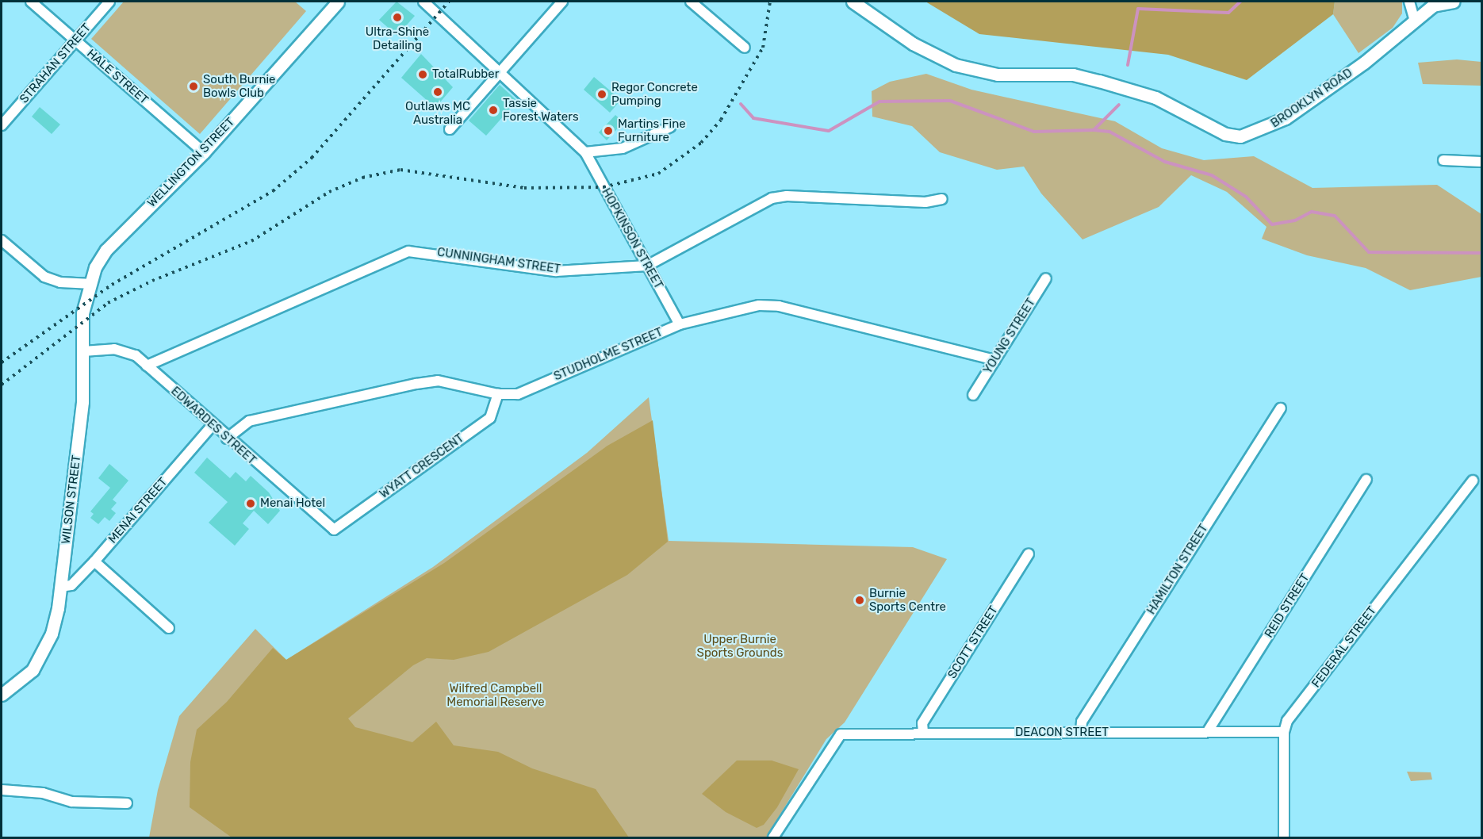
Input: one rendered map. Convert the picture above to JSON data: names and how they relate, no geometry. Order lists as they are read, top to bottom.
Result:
{
  "streets": {
    "street": [
      "STRAHAN STREET",
      "HALE STREET",
      "BROOKLYN ROAD",
      "WELLINGTON STREET",
      "HOPKINSON STREET",
      "CUNNINGHAM STREET",
      "YOUNG STREET",
      "STUDHOLME STREET",
      "EDWARDES STREET",
      "WYATT CRESCENT",
      "WILSON STREET",
      "MENAI STREET",
      "HAMILTON STREET",
      "REID STREET",
      "SCOTT STREET",
      "FEDERAL STREET",
      "DEACON STREET"
    ]
  },
  "crossings": [
    ["STRAHAN STREET", "HALE STREET"],
    ["HALE STREET", "WELLINGTON STREET"],
    ["WELLINGTON STREET", "WILSON STREET"],
    ["HOPKINSON STREET", "CUNNINGHAM STREET"],
    ["HOPKINSON STREET", "STUDHOLME STREET"],
    ["CUNNINGHAM STREET", "EDWARDES STREET"],
    ["YOUNG STREET", "STUDHOLME STREET"],
    ["STUDHOLME STREET", "EDWARDES STREET"],
    ["STUDHOLME STREET", "WYATT CRESCENT"],
    ["EDWARDES STREET", "WYATT CRESCENT"],
    ["EDWARDES STREET", "WILSON STREET"],
    ["EDWARDES STREET", "MENAI STREET"],
    ["WILSON STREET", "MENAI STREET"],
    ["HAMILTON STREET", "DEACON STREET"],
    ["REID STREET", "DEACON STREET"],
    ["SCOTT STREET", "DEACON STREET"],
    ["FEDERAL STREET", "DEACON STREET"]
  ],
  "parks": ["Upper Burnie Sports Grounds", "Wilfred Campbell Memorial Reserve"],
  "places": [
    "Ultra-Shine Detailing",
    "TotalRubber",
    "South Burnie Bowls Club",
    "Outlaws MC Australia",
    "Regor Concrete Pumping",
    "Tassie Forest Waters",
    "Martins Fine Furniture",
    "Menai Hotel",
    "Burnie Sports Centre"
  ]
}
